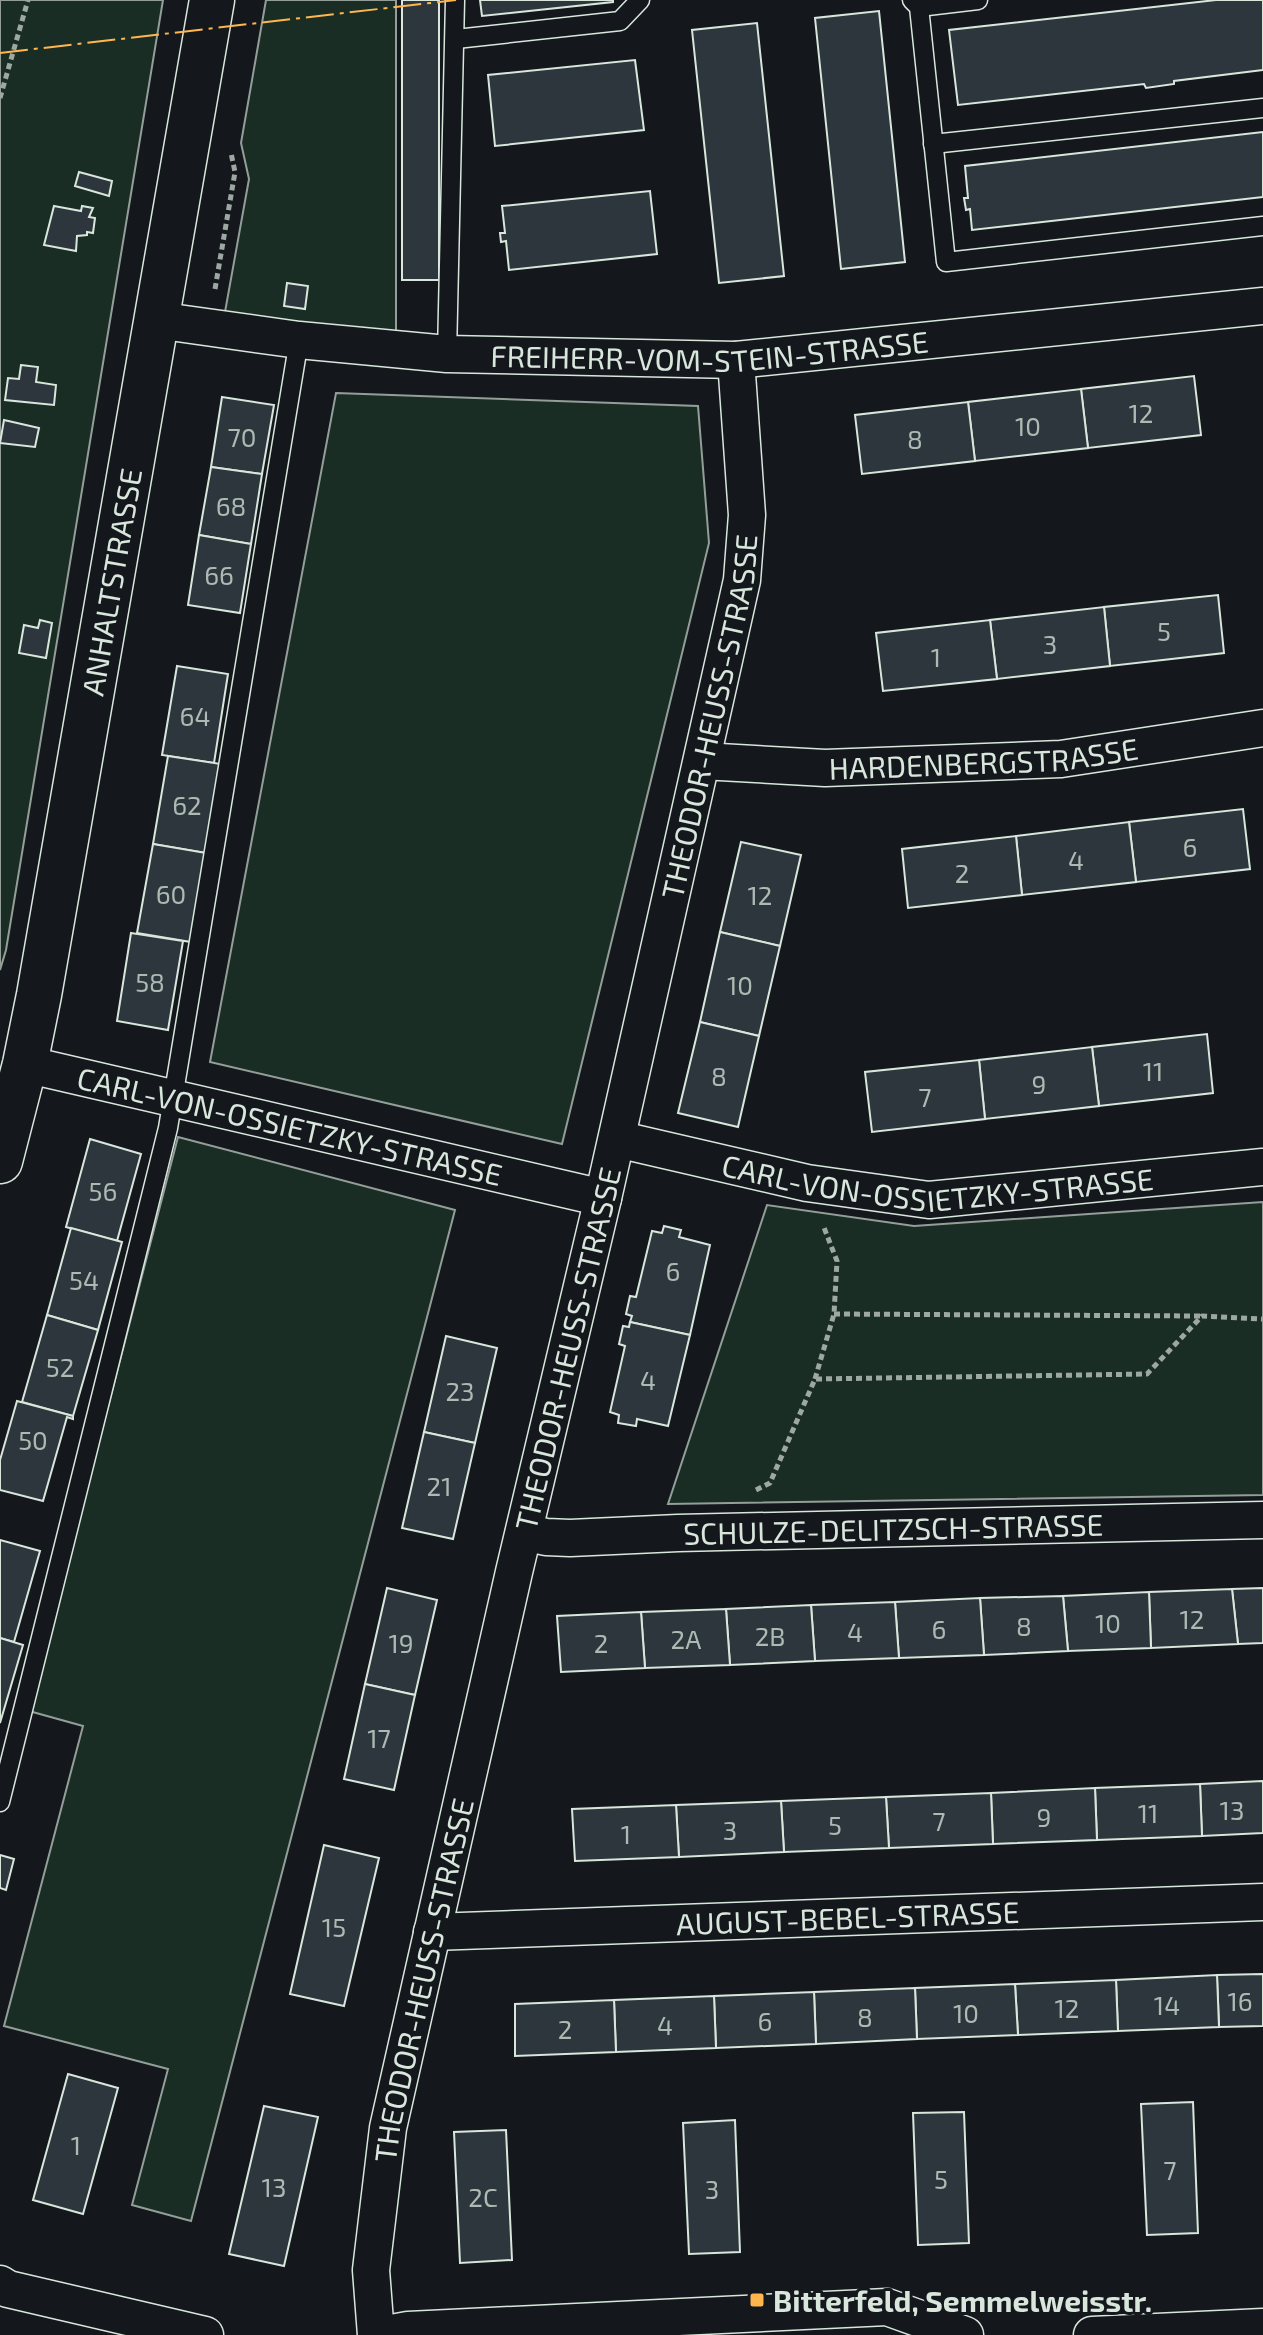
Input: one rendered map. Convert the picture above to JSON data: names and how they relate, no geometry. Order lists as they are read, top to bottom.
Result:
{
  "streets": {
    "street": [
      "FREIHERR-VOM-STEIN-STRASSE",
      "ANHALTSTRASSE",
      "THEODOR-HEUSS-STRASSE",
      "HARDENBERGSTRASSE",
      "CARL-VON-OSSIETZKY-STRASSE",
      "SCHULZE-DELITZSCH-STRASSE",
      "AUGUST-BEBEL-STRASSE"
    ]
  },
  "crossings": [
    ["FREIHERR-VOM-STEIN-STRASSE", "ANHALTSTRASSE"],
    ["FREIHERR-VOM-STEIN-STRASSE", "THEODOR-HEUSS-STRASSE"],
    ["ANHALTSTRASSE", "CARL-VON-OSSIETZKY-STRASSE"],
    ["THEODOR-HEUSS-STRASSE", "HARDENBERGSTRASSE"],
    ["THEODOR-HEUSS-STRASSE", "CARL-VON-OSSIETZKY-STRASSE"],
    ["THEODOR-HEUSS-STRASSE", "SCHULZE-DELITZSCH-STRASSE"],
    ["THEODOR-HEUSS-STRASSE", "AUGUST-BEBEL-STRASSE"]
  ],
  "places": {
    "transit": ["Bitterfeld, Semmelweisstr."]
  },
  "house_numbers": [
    "12",
    "10",
    "70",
    "8",
    "68",
    "66",
    "5",
    "3",
    "1",
    "64",
    "62",
    "6",
    "4",
    "2",
    "60",
    "12",
    "58",
    "10",
    "11",
    "8",
    "9",
    "7",
    "56",
    "6",
    "54",
    "52",
    "4",
    "23",
    "50",
    "21",
    "12",
    "10",
    "8",
    "6",
    "4",
    "2B",
    "2A",
    "19",
    "2",
    "17",
    "13",
    "11",
    "9",
    "7",
    "5",
    "3",
    "1",
    "15",
    "16",
    "14",
    "12",
    "10",
    "8",
    "6",
    "4",
    "2",
    "1",
    "7",
    "5",
    "13",
    "3",
    "2C"
  ]
}
